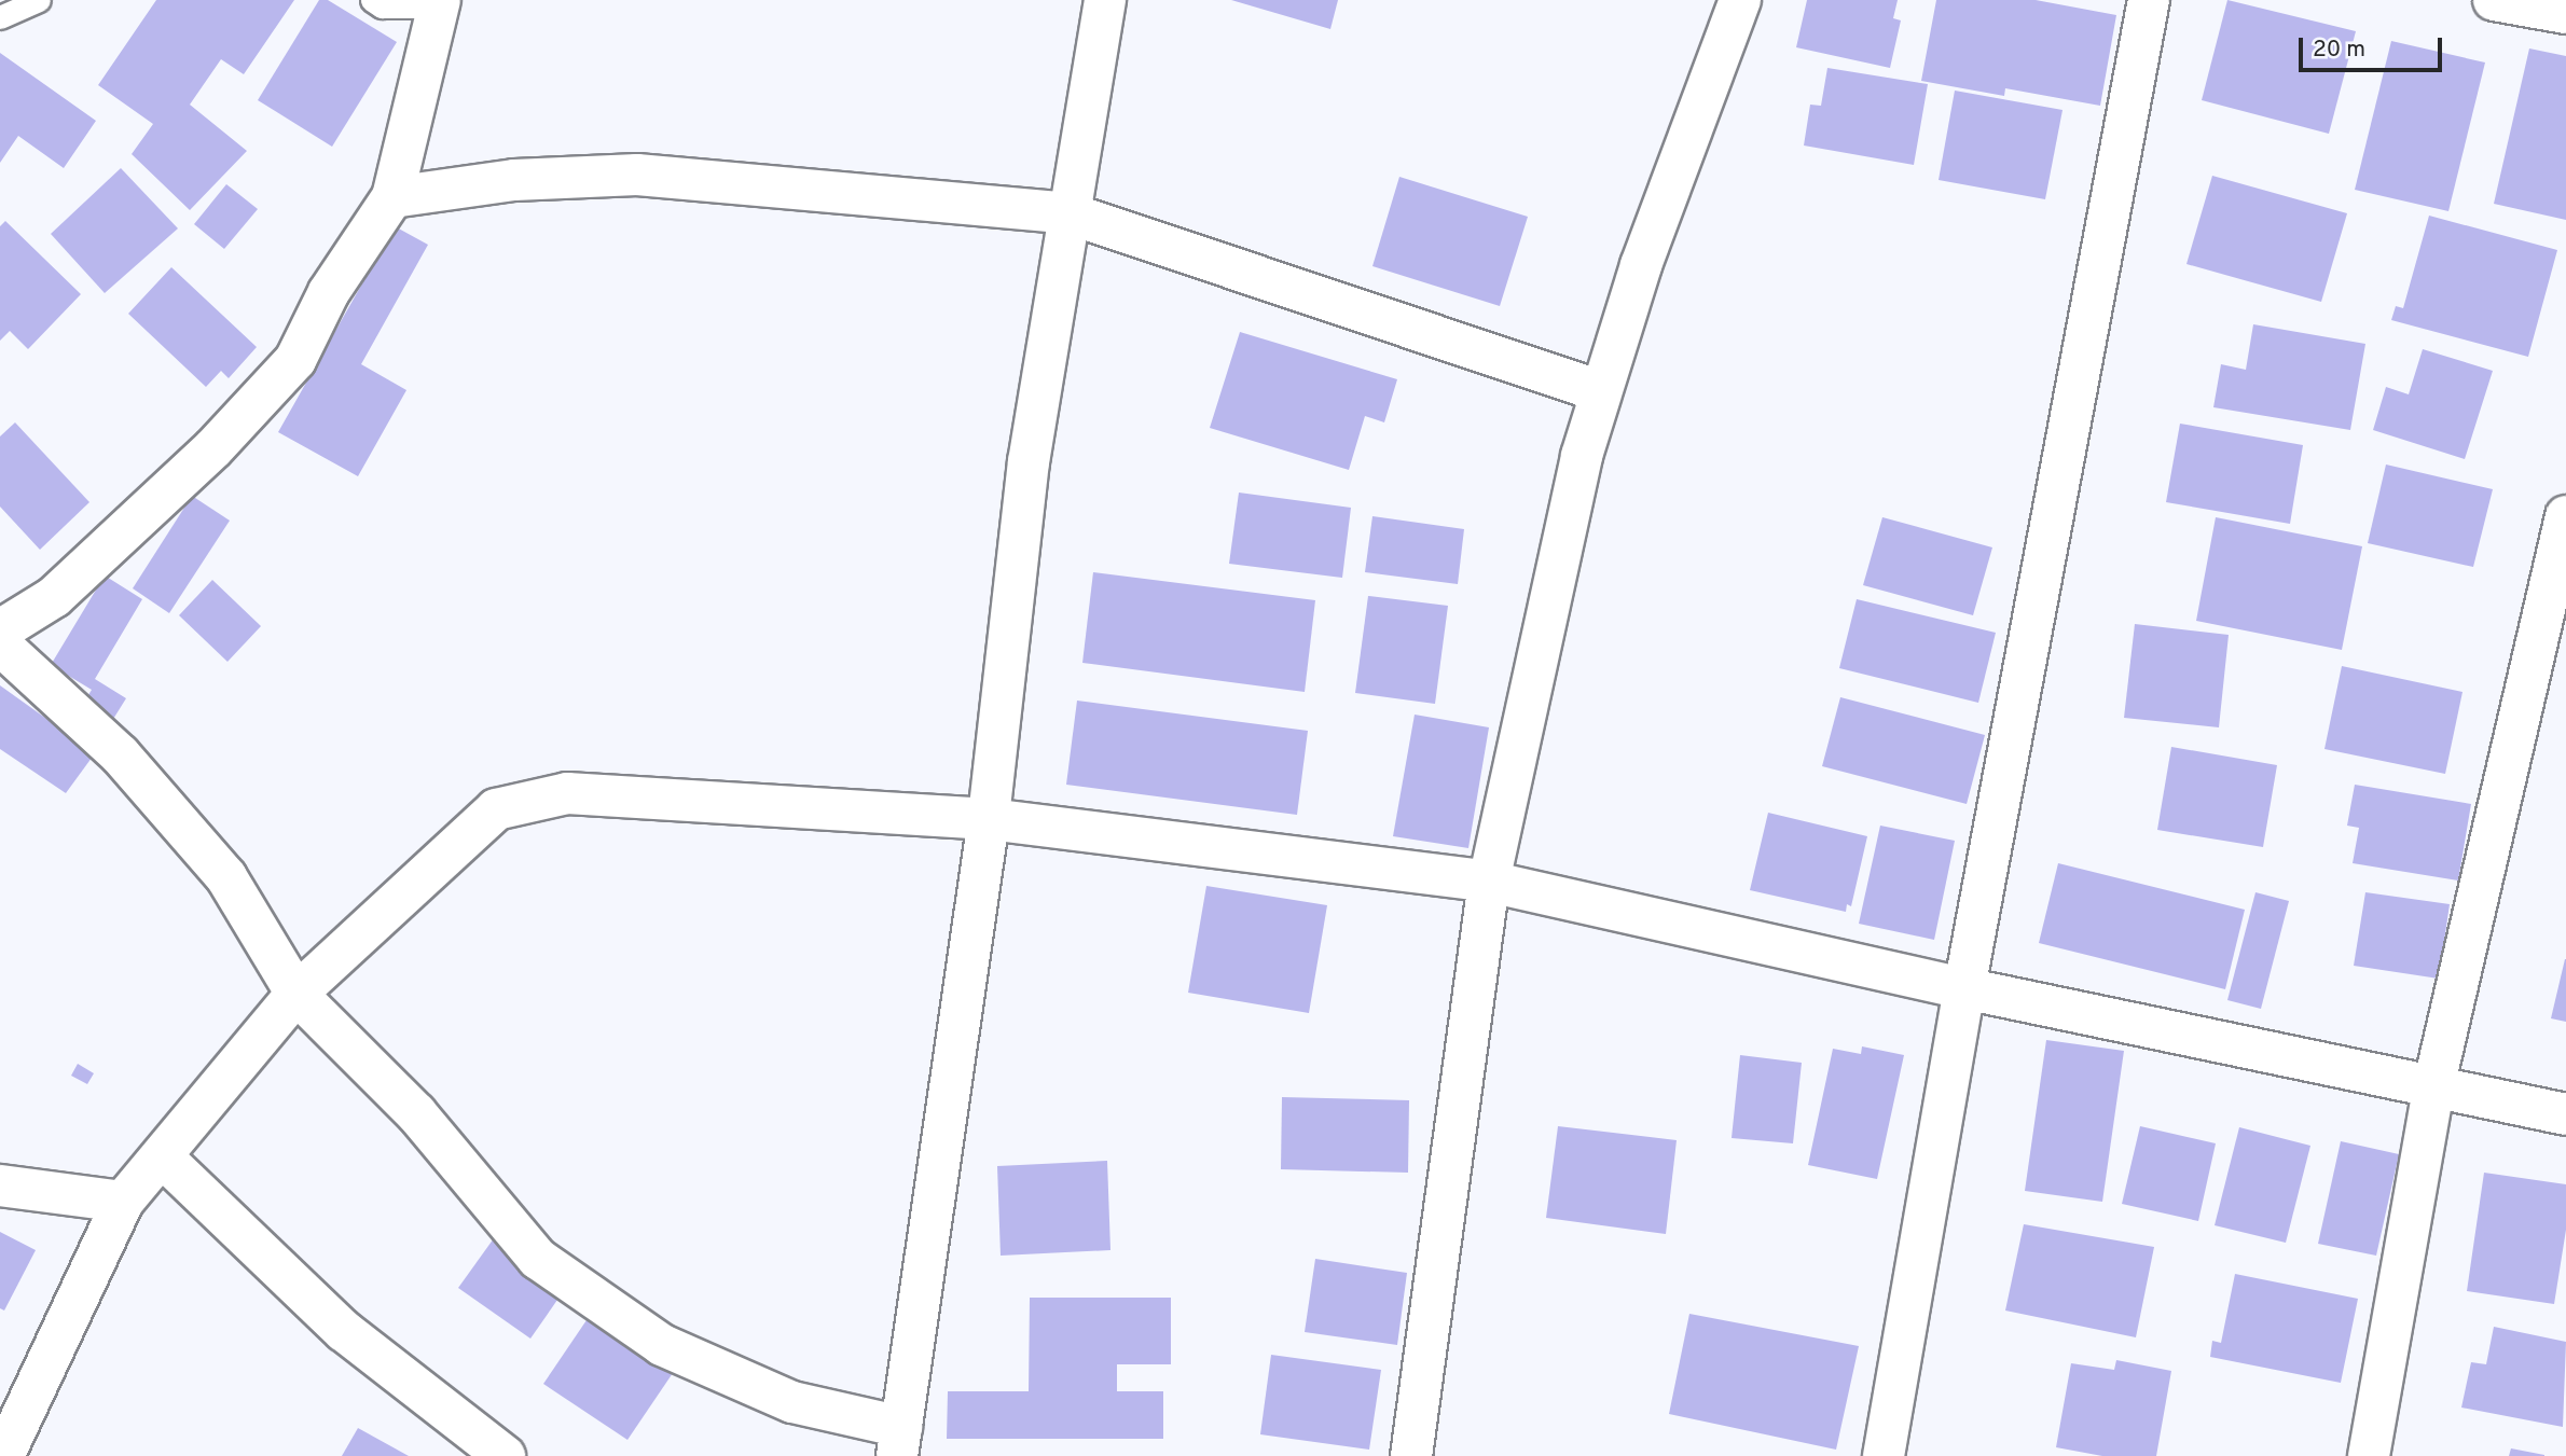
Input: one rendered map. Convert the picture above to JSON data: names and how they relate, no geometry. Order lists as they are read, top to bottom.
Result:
{
  "scale_bar": "20 m"
}
